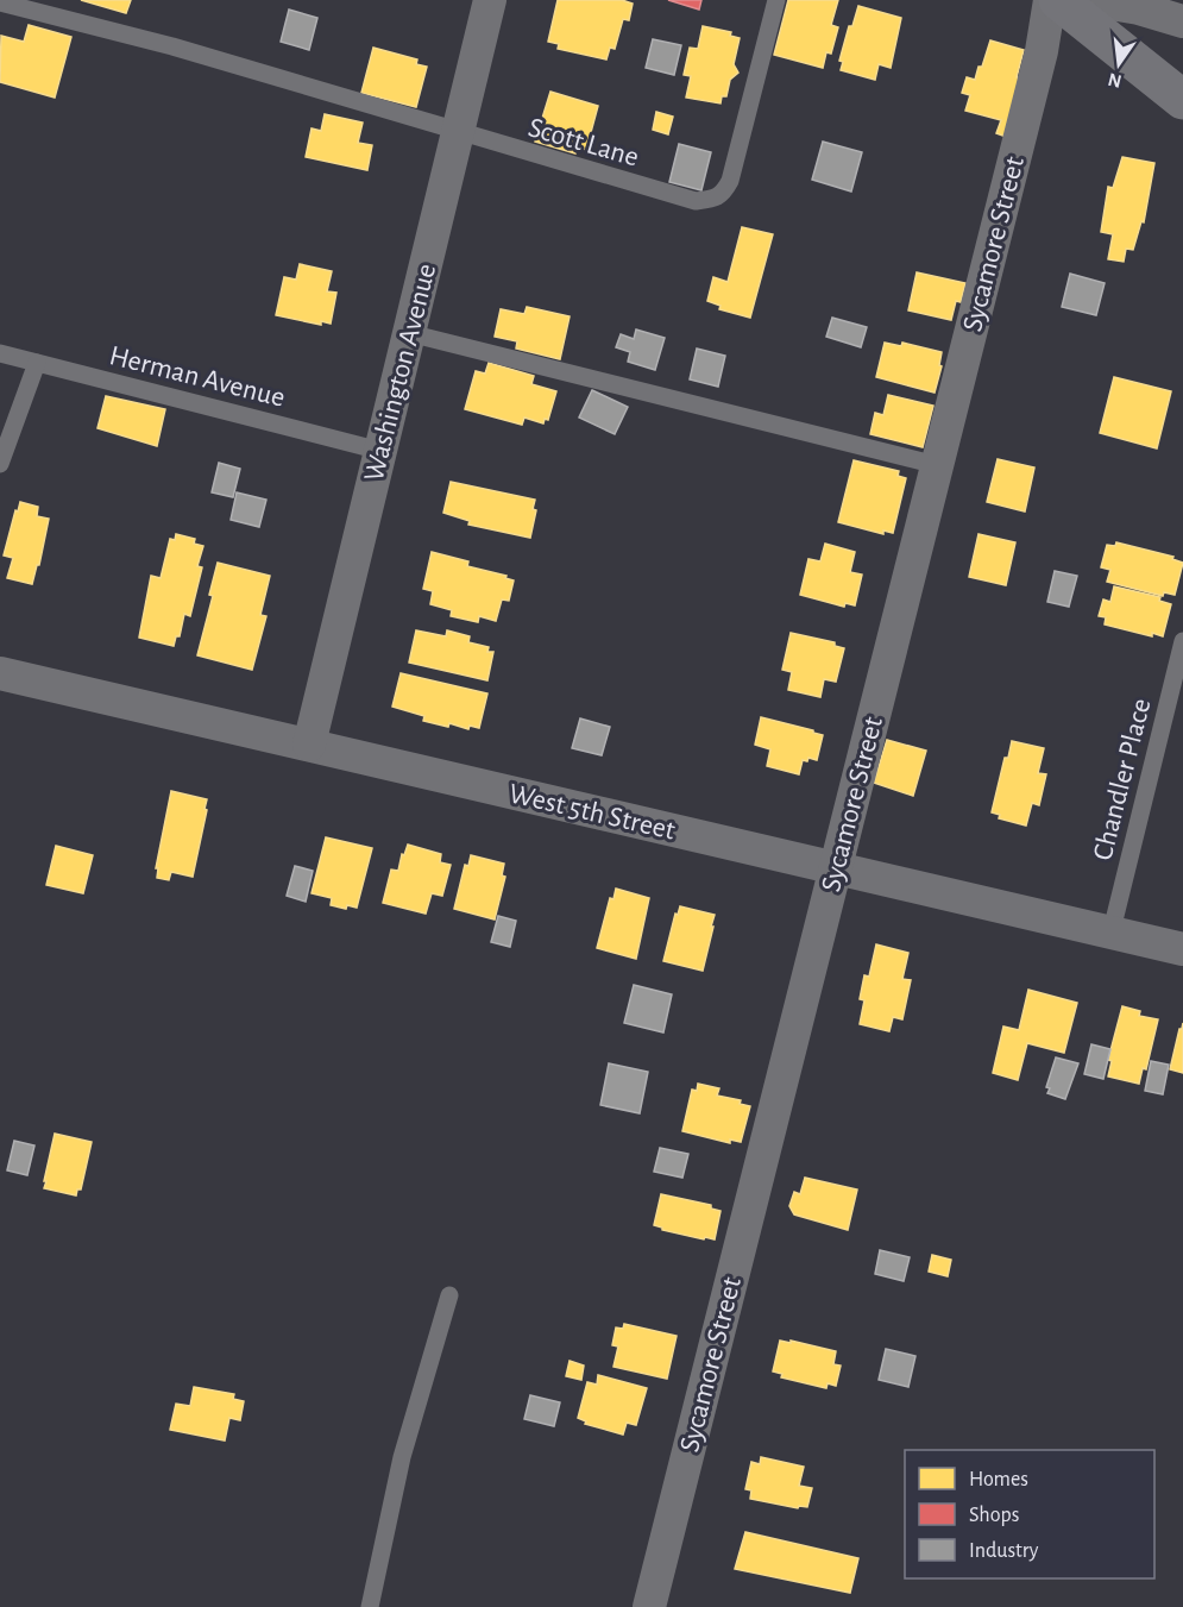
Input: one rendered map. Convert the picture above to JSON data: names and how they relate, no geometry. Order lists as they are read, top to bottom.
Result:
{
  "streets": {
    "street": ["Sycamore Street", "Washington Avenue", "West 5th Street"],
    "lane": ["Scott Lane", "Herman Avenue", "Chandler Place"]
  },
  "crossings": [
    ["Scott Lane", "Washington Avenue"],
    ["Sycamore Street", "West 5th Street"],
    ["Washington Avenue", "Herman Avenue"],
    ["Washington Avenue", "West 5th Street"],
    ["Chandler Place", "West 5th Street"]
  ],
  "legend": ["Homes", "Shops", "Industry"],
  "north": "bottom"
}
